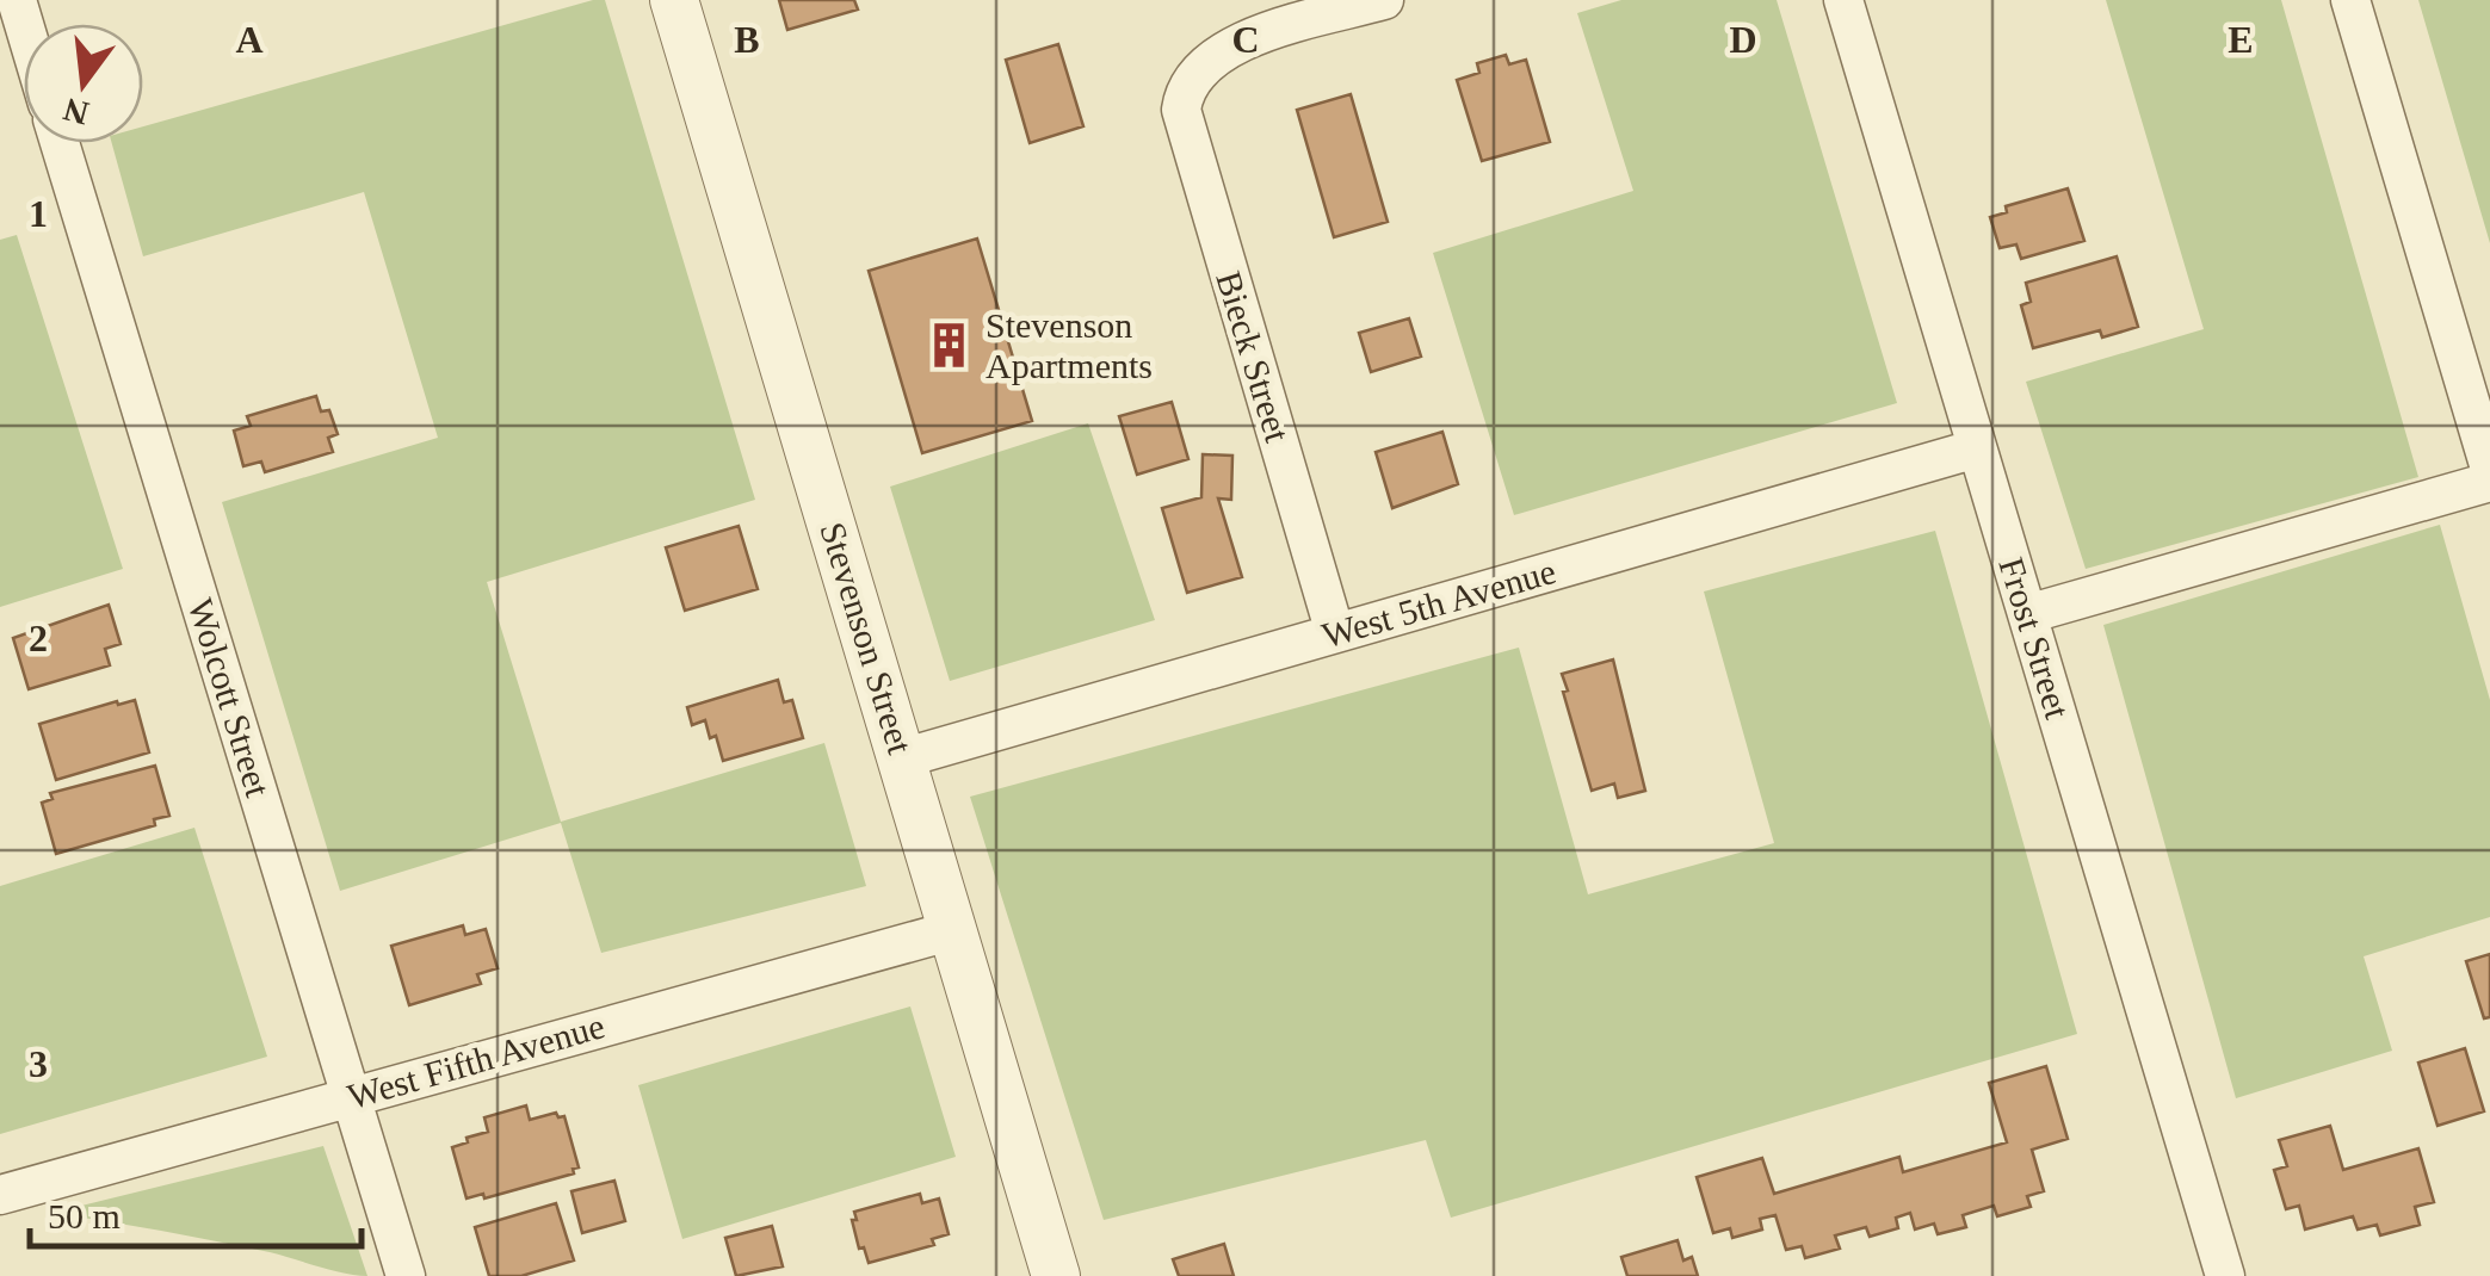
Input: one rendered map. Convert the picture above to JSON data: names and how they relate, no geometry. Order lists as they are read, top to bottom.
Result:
{
  "streets": {
    "street": [
      "Bieck Street",
      "West 5th Avenue",
      "Stevenson Street",
      "Frost Street",
      "Wolcott Street",
      "West Fifth Avenue"
    ]
  },
  "crossings": [
    ["Bieck Street", "West 5th Avenue"],
    ["West 5th Avenue", "Stevenson Street"],
    ["West 5th Avenue", "Frost Street"],
    ["Stevenson Street", "West Fifth Avenue"],
    ["Wolcott Street", "West Fifth Avenue"]
  ],
  "places": {
    "building": ["Stevenson Apartments"]
  },
  "scale_bar": "50 m",
  "north": "bottom",
  "grid": {
    "columns": [
      "A",
      "B",
      "C",
      "D",
      "E"
    ],
    "rows": ["1", "2", "3"]
  }
}
